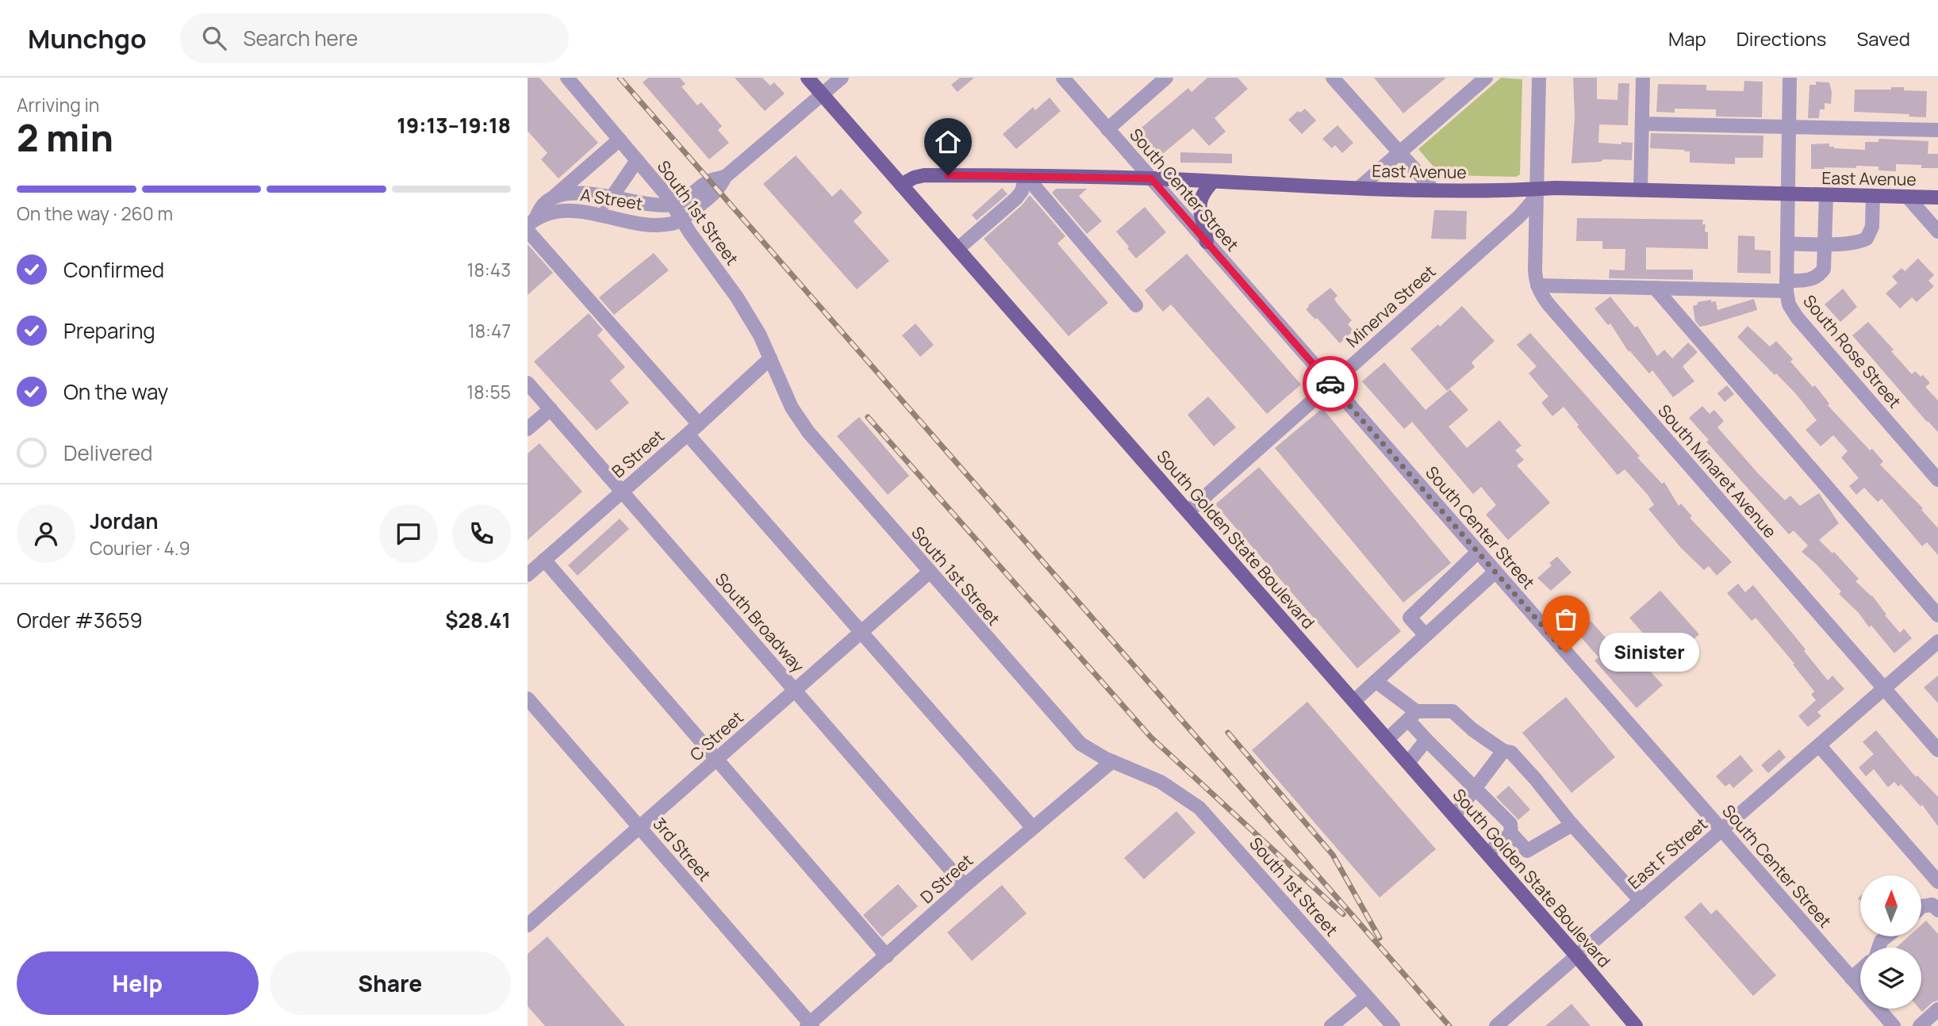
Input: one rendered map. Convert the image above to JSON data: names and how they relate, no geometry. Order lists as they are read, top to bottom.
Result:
{
  "streets": {
    "main road": ["East Avenue", "South Golden State Boulevard"],
    "street": [
      "South Center Street",
      "A Street",
      "South 1st Street",
      "Minerva Street",
      "South Rose Street",
      "B Street",
      "South Minaret Avenue",
      "South Broadway",
      "C Street",
      "3rd Street",
      "East F Street",
      "D Street"
    ]
  },
  "crossings": [
    ["East Avenue", "South Center Street"],
    ["East Avenue", "Minerva Street"],
    ["East Avenue", "South Rose Street"],
    ["East Avenue", "South Minaret Avenue"],
    ["East Avenue", "South Golden State Boulevard"],
    ["South Center Street", "Minerva Street"],
    ["South Center Street", "East F Street"],
    ["A Street", "South 1st Street"],
    ["South 1st Street", "B Street"],
    ["South 1st Street", "C Street"],
    ["South 1st Street", "D Street"],
    ["Minerva Street", "South Minaret Avenue"],
    ["Minerva Street", "South Golden State Boulevard"],
    ["B Street", "South Broadway"],
    ["South Minaret Avenue", "East F Street"],
    ["South Golden State Boulevard", "East F Street"],
    ["South Broadway", "C Street"],
    ["South Broadway", "D Street"],
    ["C Street", "3rd Street"],
    ["3rd Street", "D Street"]
  ],
  "places": ["Sinister"],
  "north": "top",
  "page": {
    "header": "Munchgo",
    "search": "Search here",
    "nav": ["Map", "Directions", "Saved"],
    "heading": ["2 min", "Arriving in", "19:13–19:18"],
    "panel": [
      "Jordan",
      "Courier · 4.9",
      "Order #3659",
      "$28.41"
    ],
    "bar": "On the way · 260 m",
    "list": [
      ["Confirmed", "18:43"],
      ["Preparing", "18:47"],
      ["On the way", "18:55"],
      "Delivered"
    ],
    "bubble": "Sinister",
    "buttons": ["Help", "Share"]
  }
}
